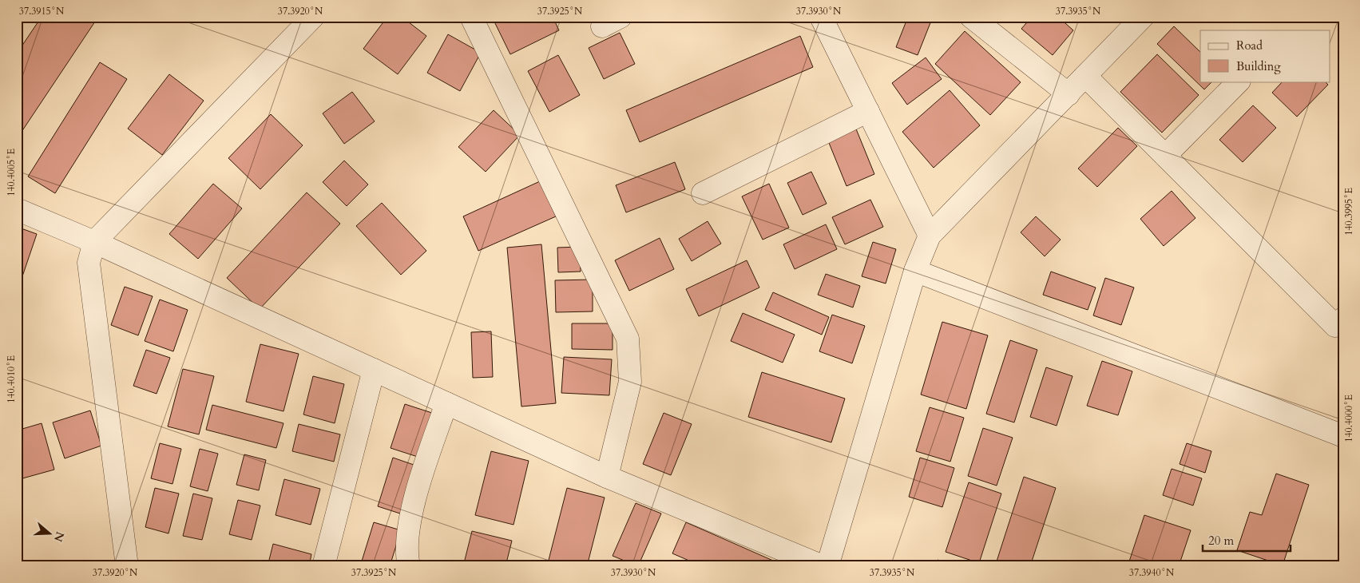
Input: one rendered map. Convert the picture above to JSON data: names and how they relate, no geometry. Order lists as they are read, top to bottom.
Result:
{
  "legend": ["Road", "Building"],
  "scale_bar": "20 m",
  "north": "right",
  "coordinates": [
    "37.3915°N",
    "37.3920°N",
    "37.3925°N",
    "37.3930°N",
    "37.3935°N",
    "140.4005°E",
    "140.3995°E",
    "140.4010°E",
    "140.4000°E",
    "37.3940°N"
  ]
}
